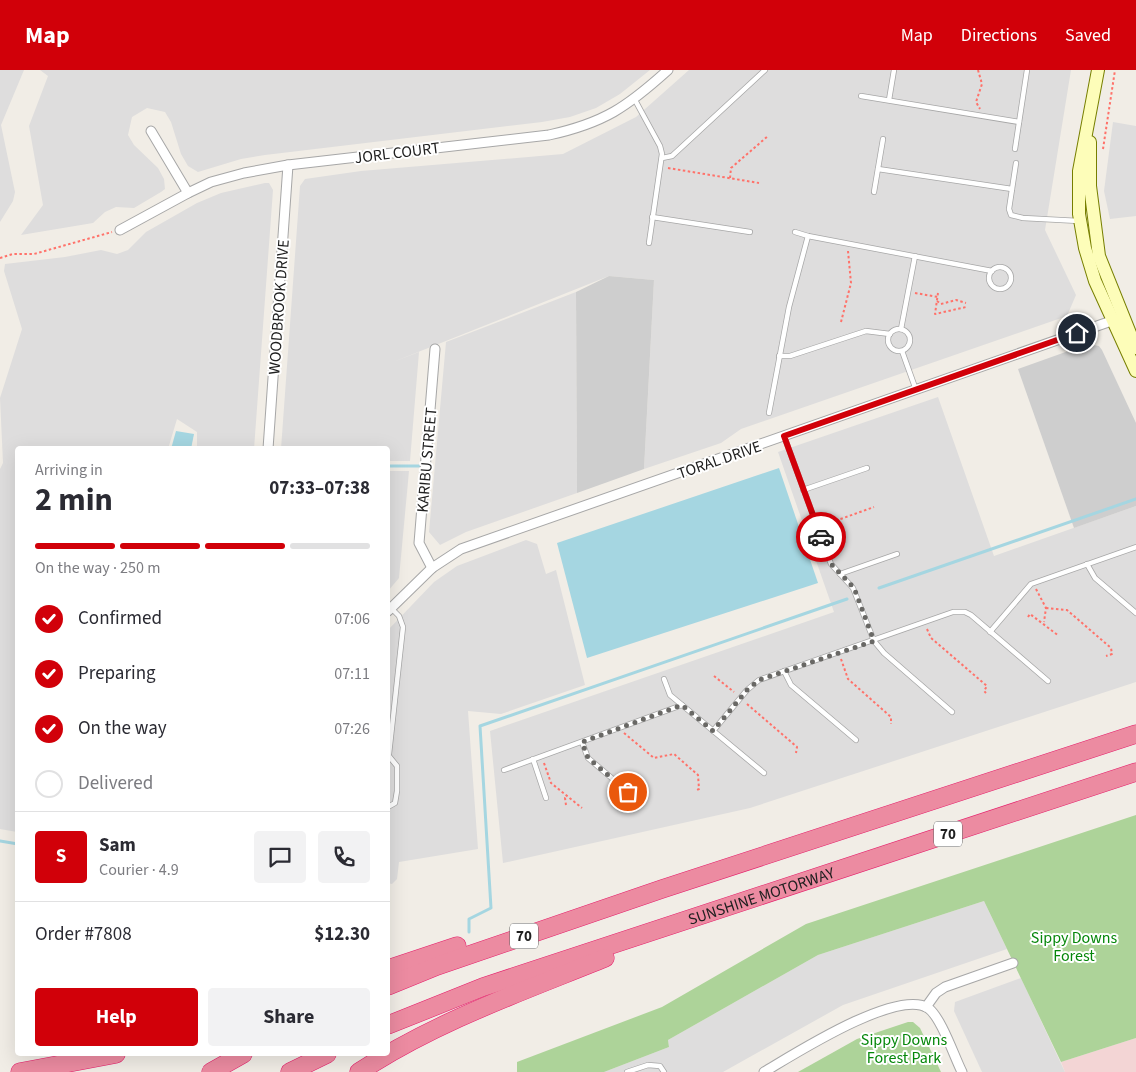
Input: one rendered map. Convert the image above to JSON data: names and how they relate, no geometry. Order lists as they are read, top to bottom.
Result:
{
  "streets": {
    "highway": ["70", "SUNSHINE MOTORWAY"],
    "street": [
      "JORL COURT",
      "WOODBROOK DRIVE",
      "TORAL DRIVE",
      "KARIBU STREET"
    ]
  },
  "crossings": [
    ["JORL COURT", "WOODBROOK DRIVE"],
    ["TORAL DRIVE", "KARIBU STREET"]
  ],
  "parks": ["Sippy Downs Forest", "Sippy Downs Forest Park"],
  "page": {
    "header": "Map",
    "nav": ["Map", "Directions", "Saved"],
    "heading": ["2 min", "Arriving in", "07:33–07:38"],
    "panel": [
      "Sam",
      "Courier · 4.9",
      "Order #7808",
      "$12.30"
    ],
    "bar": "On the way · 250 m",
    "list": [
      ["Confirmed", "07:06"],
      ["Preparing", "07:11"],
      ["On the way", "07:26"],
      "Delivered"
    ],
    "round": "S",
    "buttons": ["Help", "Share"]
  }
}
